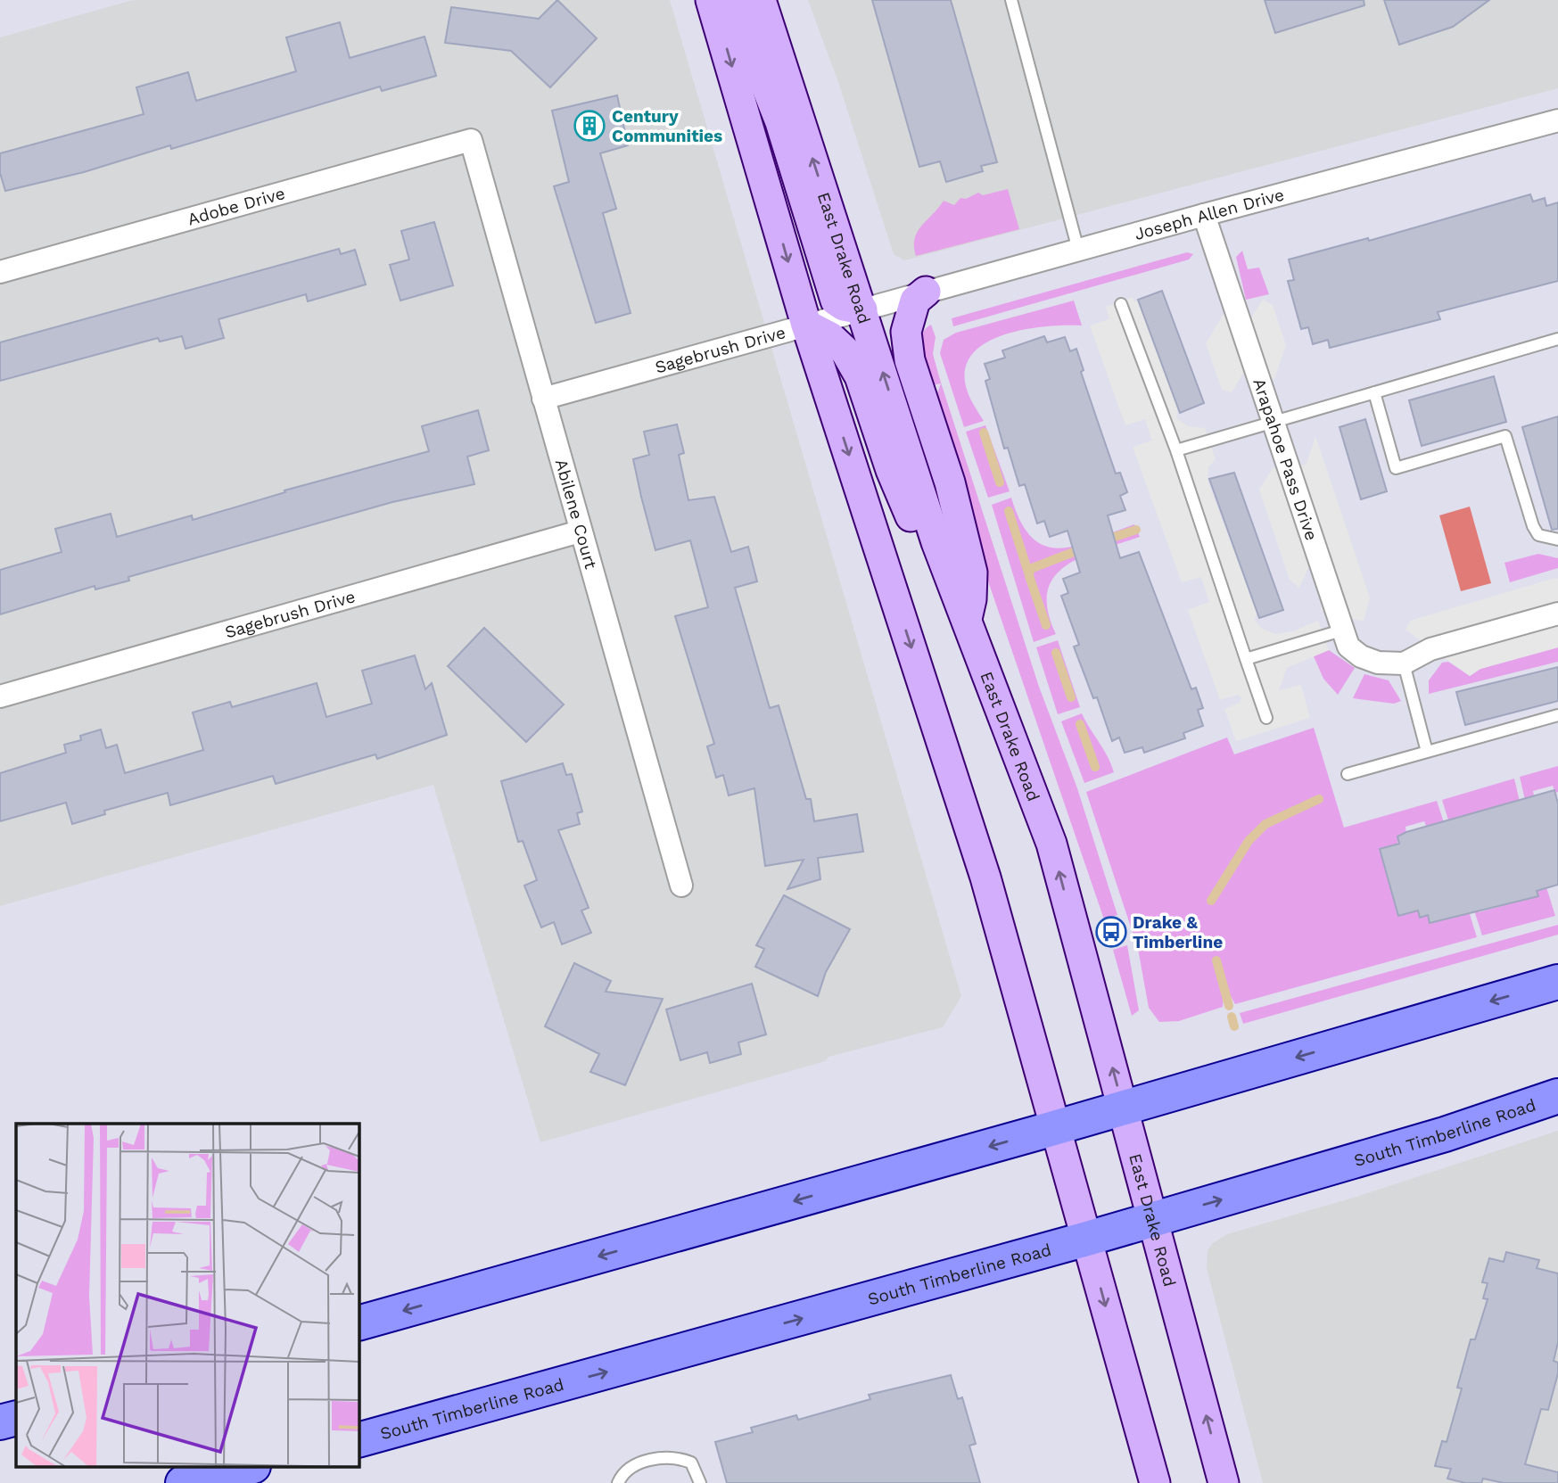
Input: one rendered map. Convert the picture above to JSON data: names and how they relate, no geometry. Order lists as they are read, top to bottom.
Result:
{
  "streets": {
    "main road": ["East Drake Road", "South Timberline Road"],
    "street": [
      "Adobe Drive",
      "Joseph Allen Drive",
      "Sagebrush Drive",
      "Arapahoe Pass Drive",
      "Abilene Court"
    ]
  },
  "crossings": [
    ["Adobe Drive", "Abilene Court"],
    ["Joseph Allen Drive", "East Drake Road"],
    ["Joseph Allen Drive", "Sagebrush Drive"],
    ["Joseph Allen Drive", "Arapahoe Pass Drive"],
    ["East Drake Road", "Sagebrush Drive"],
    ["East Drake Road", "South Timberline Road"],
    ["Sagebrush Drive", "Abilene Court"]
  ],
  "places": {
    "building": ["Century Communities"],
    "bus stop": ["Drake & Timberline"]
  }
}
